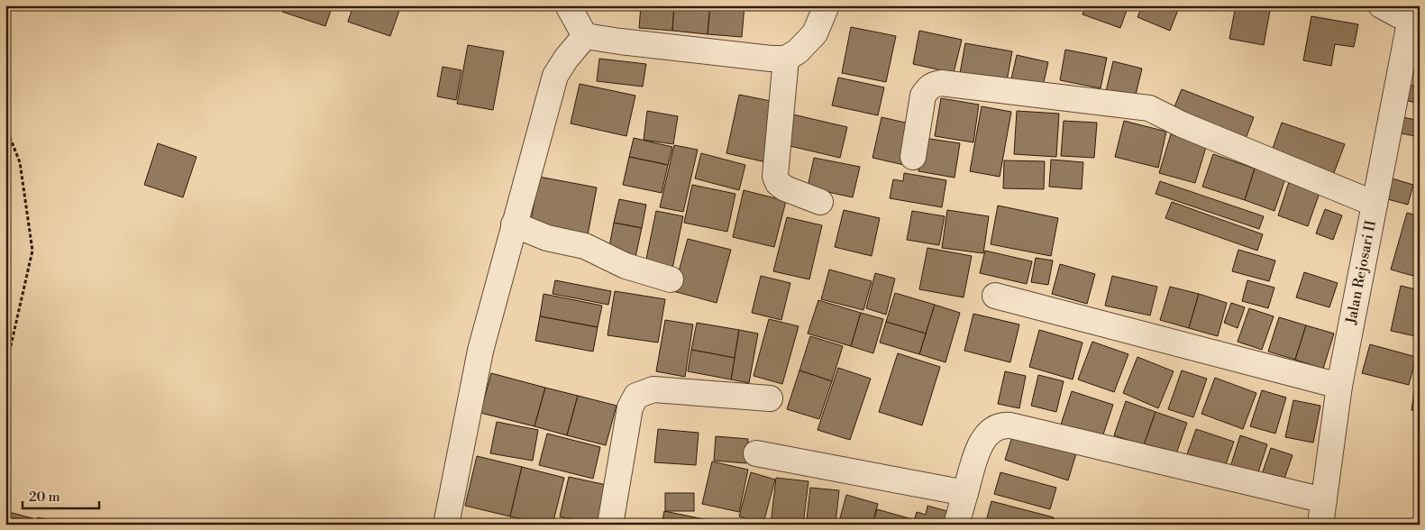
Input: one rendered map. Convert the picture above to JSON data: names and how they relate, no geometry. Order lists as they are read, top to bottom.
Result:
{
  "streets": {
    "street": ["Jalan Rejosari II"]
  },
  "scale_bar": "20 m"
}
